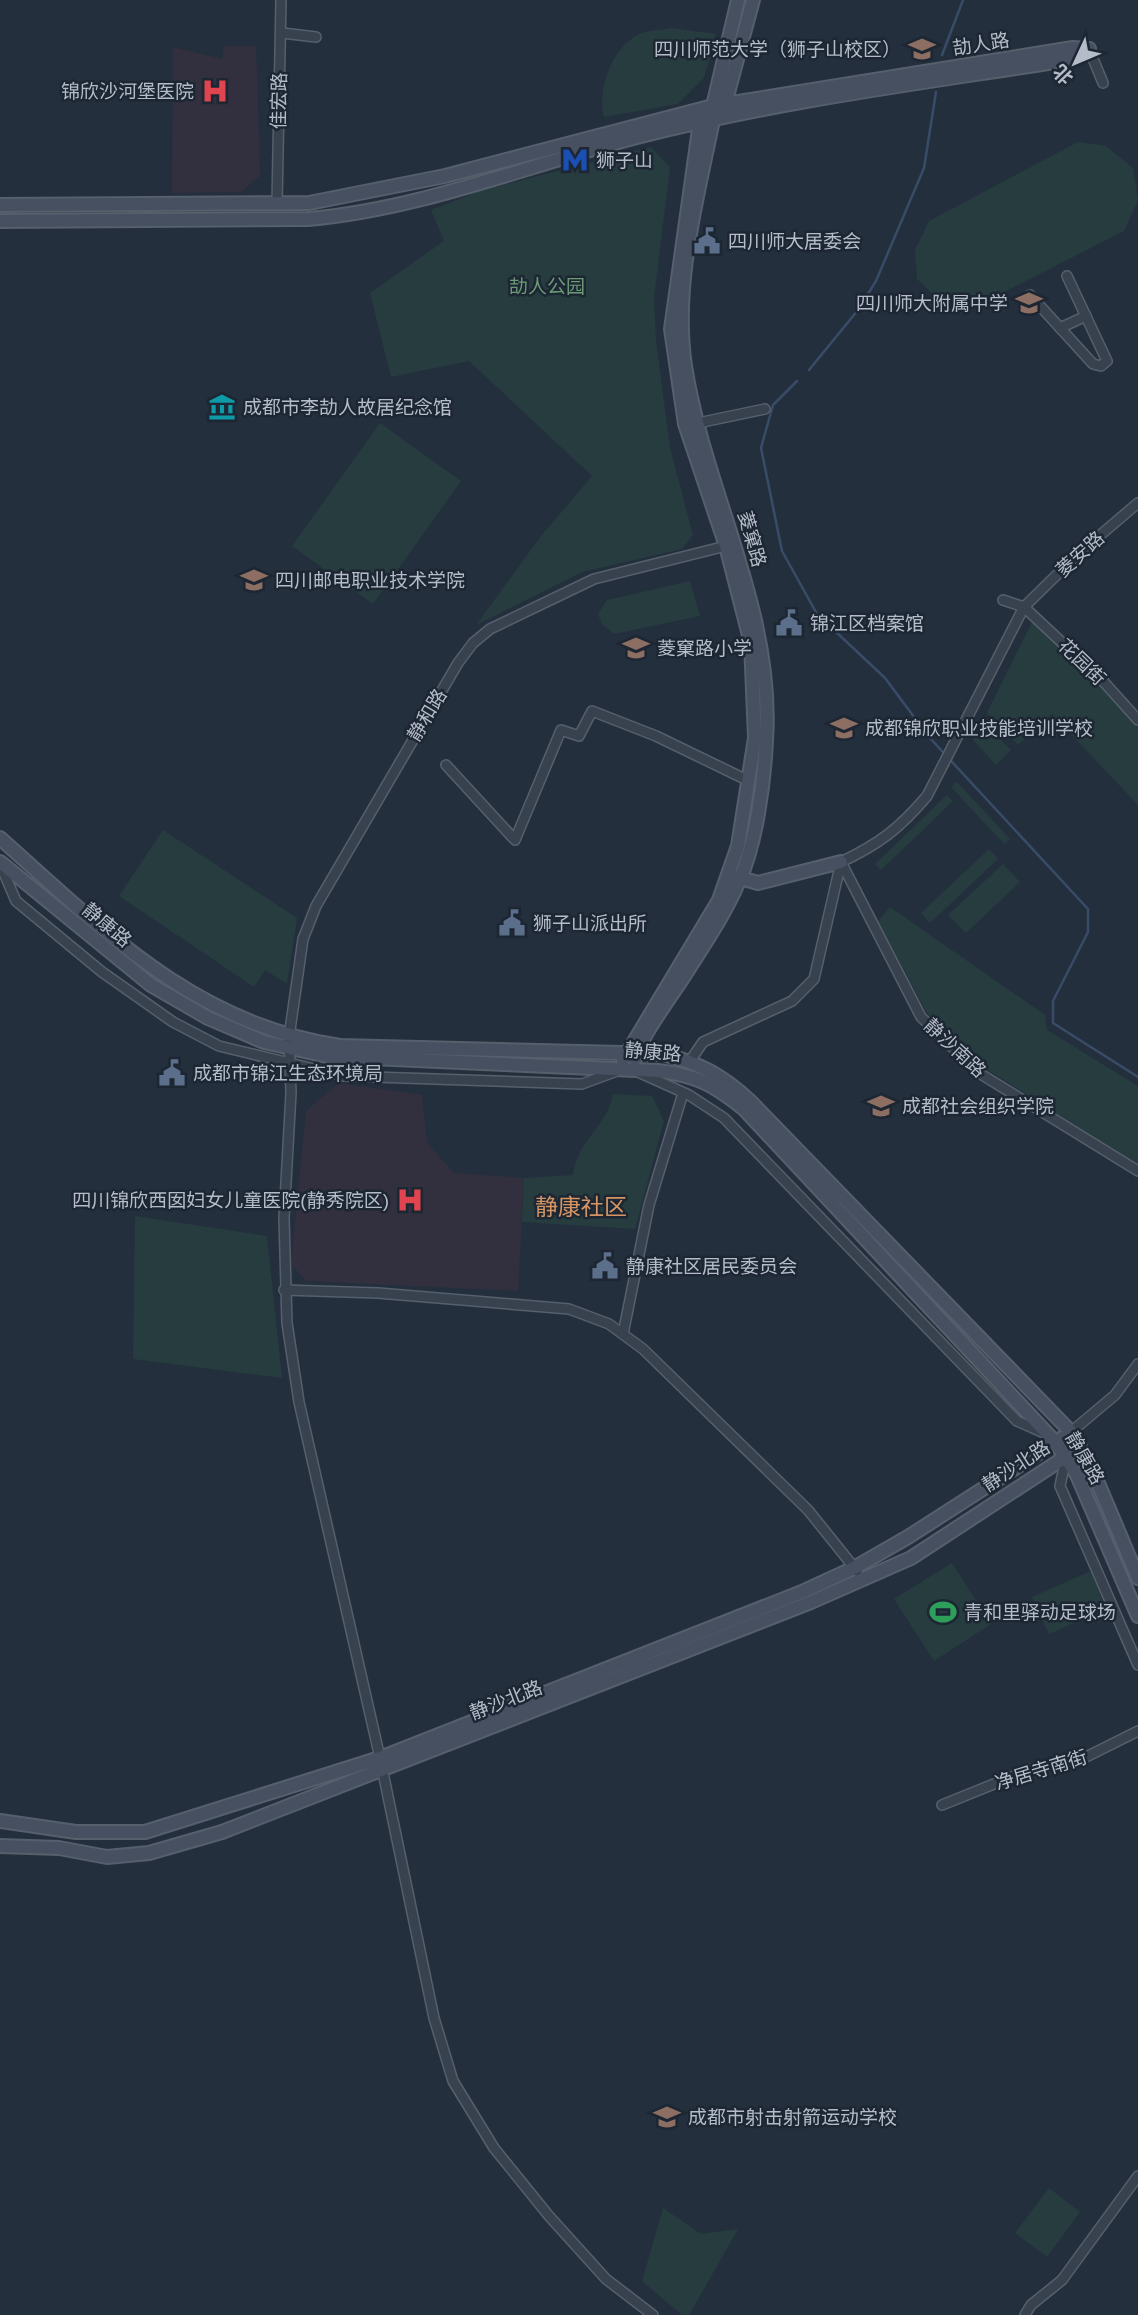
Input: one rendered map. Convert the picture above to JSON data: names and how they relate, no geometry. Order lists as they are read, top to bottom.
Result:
{
  "streets": {
    "street": [
      "劼人路",
      "佳宏路",
      "菱窠路",
      "菱安路",
      "花园街",
      "静和路",
      "静康路",
      "静沙南路",
      "静沙北路",
      "净居寺南街"
    ]
  },
  "crossings": [
    ["劼人路", "佳宏路"],
    ["劼人路", "菱窠路"],
    ["菱窠路", "静和路"],
    ["菱窠路", "静康路"],
    ["菱安路", "花园街"],
    ["菱安路", "静沙南路"],
    ["静和路", "静康路"],
    ["静和路", "静沙北路"],
    ["静康路", "静沙北路"]
  ],
  "districts": ["静康社区"],
  "parks": ["劼人公园"],
  "places": {
    "school or university": [
      "四川师范大学（狮子山校区）",
      "四川师大附属中学",
      "四川邮电职业技术学院",
      "菱窠路小学",
      "成都锦欣职业技能培训学校",
      "成都社会组织学院",
      "成都市射击射箭运动学校"
    ],
    "hospital": ["锦欣沙河堡医院", "四川锦欣西囡妇女儿童医院(静秀院区)"],
    "metro station": ["狮子山"],
    "public building": [
      "四川师大居委会",
      "锦江区档案馆",
      "狮子山派出所",
      "成都市锦江生态环境局",
      "静康社区居民委员会"
    ],
    "museum": ["成都市李劼人故居纪念馆"],
    "sports": ["青和里驿动足球场"]
  },
  "north": "bottom left"
}
